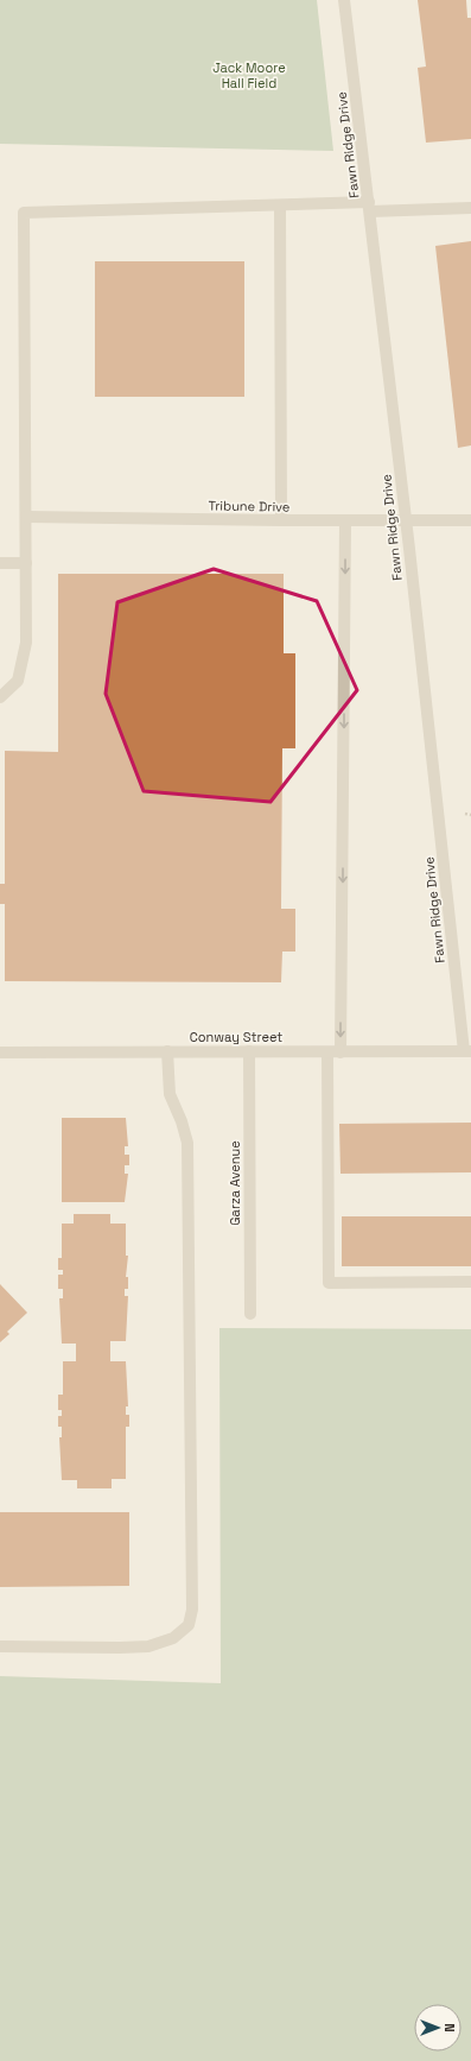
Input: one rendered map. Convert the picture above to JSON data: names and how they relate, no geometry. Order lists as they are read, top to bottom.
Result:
{
  "streets": {
    "street": [
      "Fawn Ridge Drive",
      "Tribune Drive",
      "Conway Street",
      "Garza Avenue"
    ]
  },
  "crossings": [
    ["Fawn Ridge Drive", "Tribune Drive"],
    ["Fawn Ridge Drive", "Conway Street"],
    ["Conway Street", "Garza Avenue"]
  ],
  "parks": ["Jack Moore Hall Field"],
  "north": "right"
}
